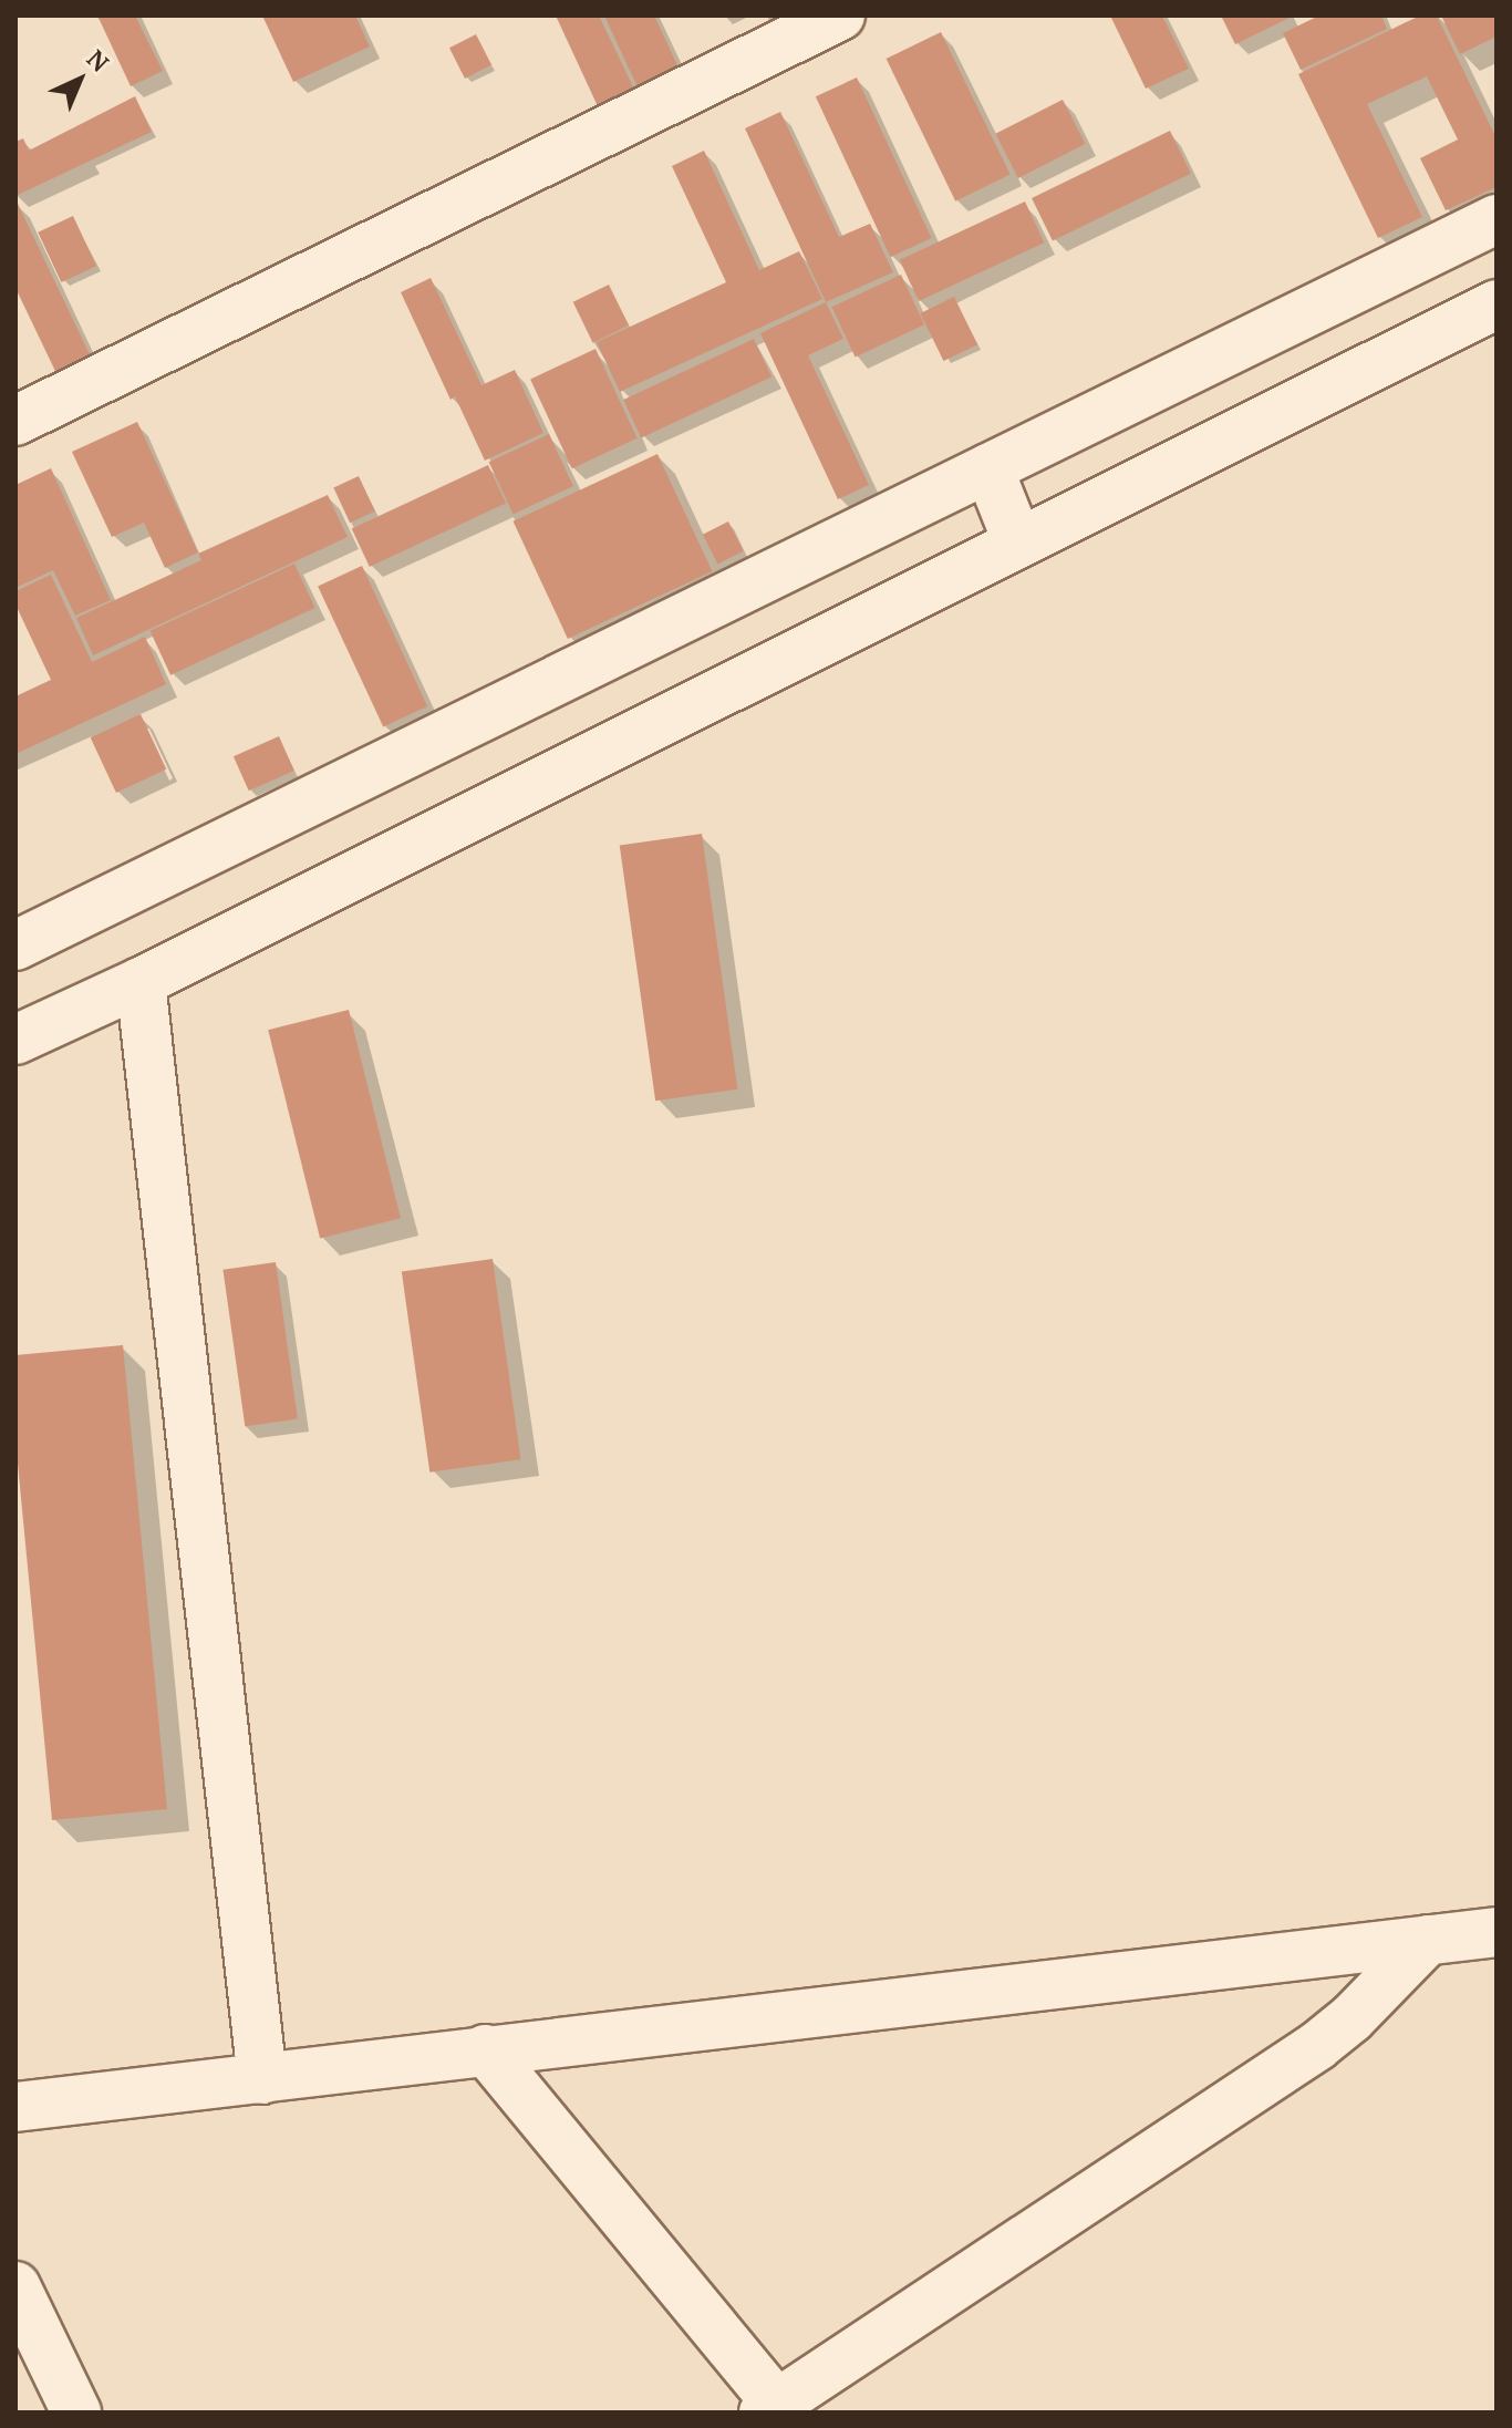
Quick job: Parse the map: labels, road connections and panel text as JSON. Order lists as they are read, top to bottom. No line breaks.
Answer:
{"north":"top right"}
